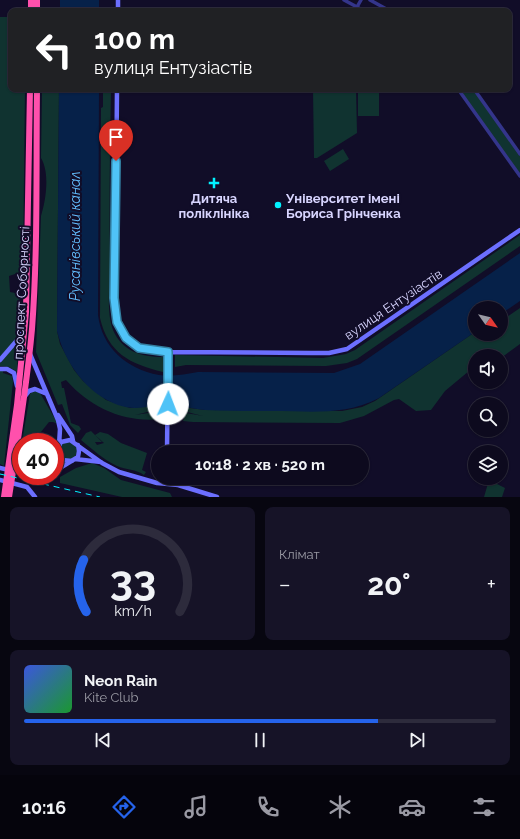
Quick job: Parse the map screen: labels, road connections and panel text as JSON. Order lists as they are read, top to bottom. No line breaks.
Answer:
{"streets":{"highway":["проспект Соборності"],"street":["вулиця Ентузіастів"]},"water":["Русанівський канал"],"places":{"health":["Дитяча поліклініка"],"other":["Університет імені Бориса Грінченка"]},"north":"bottom right","page":{"turn":["100 m","вулиця Ентузіастів"],"limit":"40","trip":"10:18 · 2 хв · 520 m","tile":"Клімат","heat":["−","20°","+"],"song":["Neon Rain","Kite Club"],"tabs":"10:16","gauge":["33","km/h"]}}
